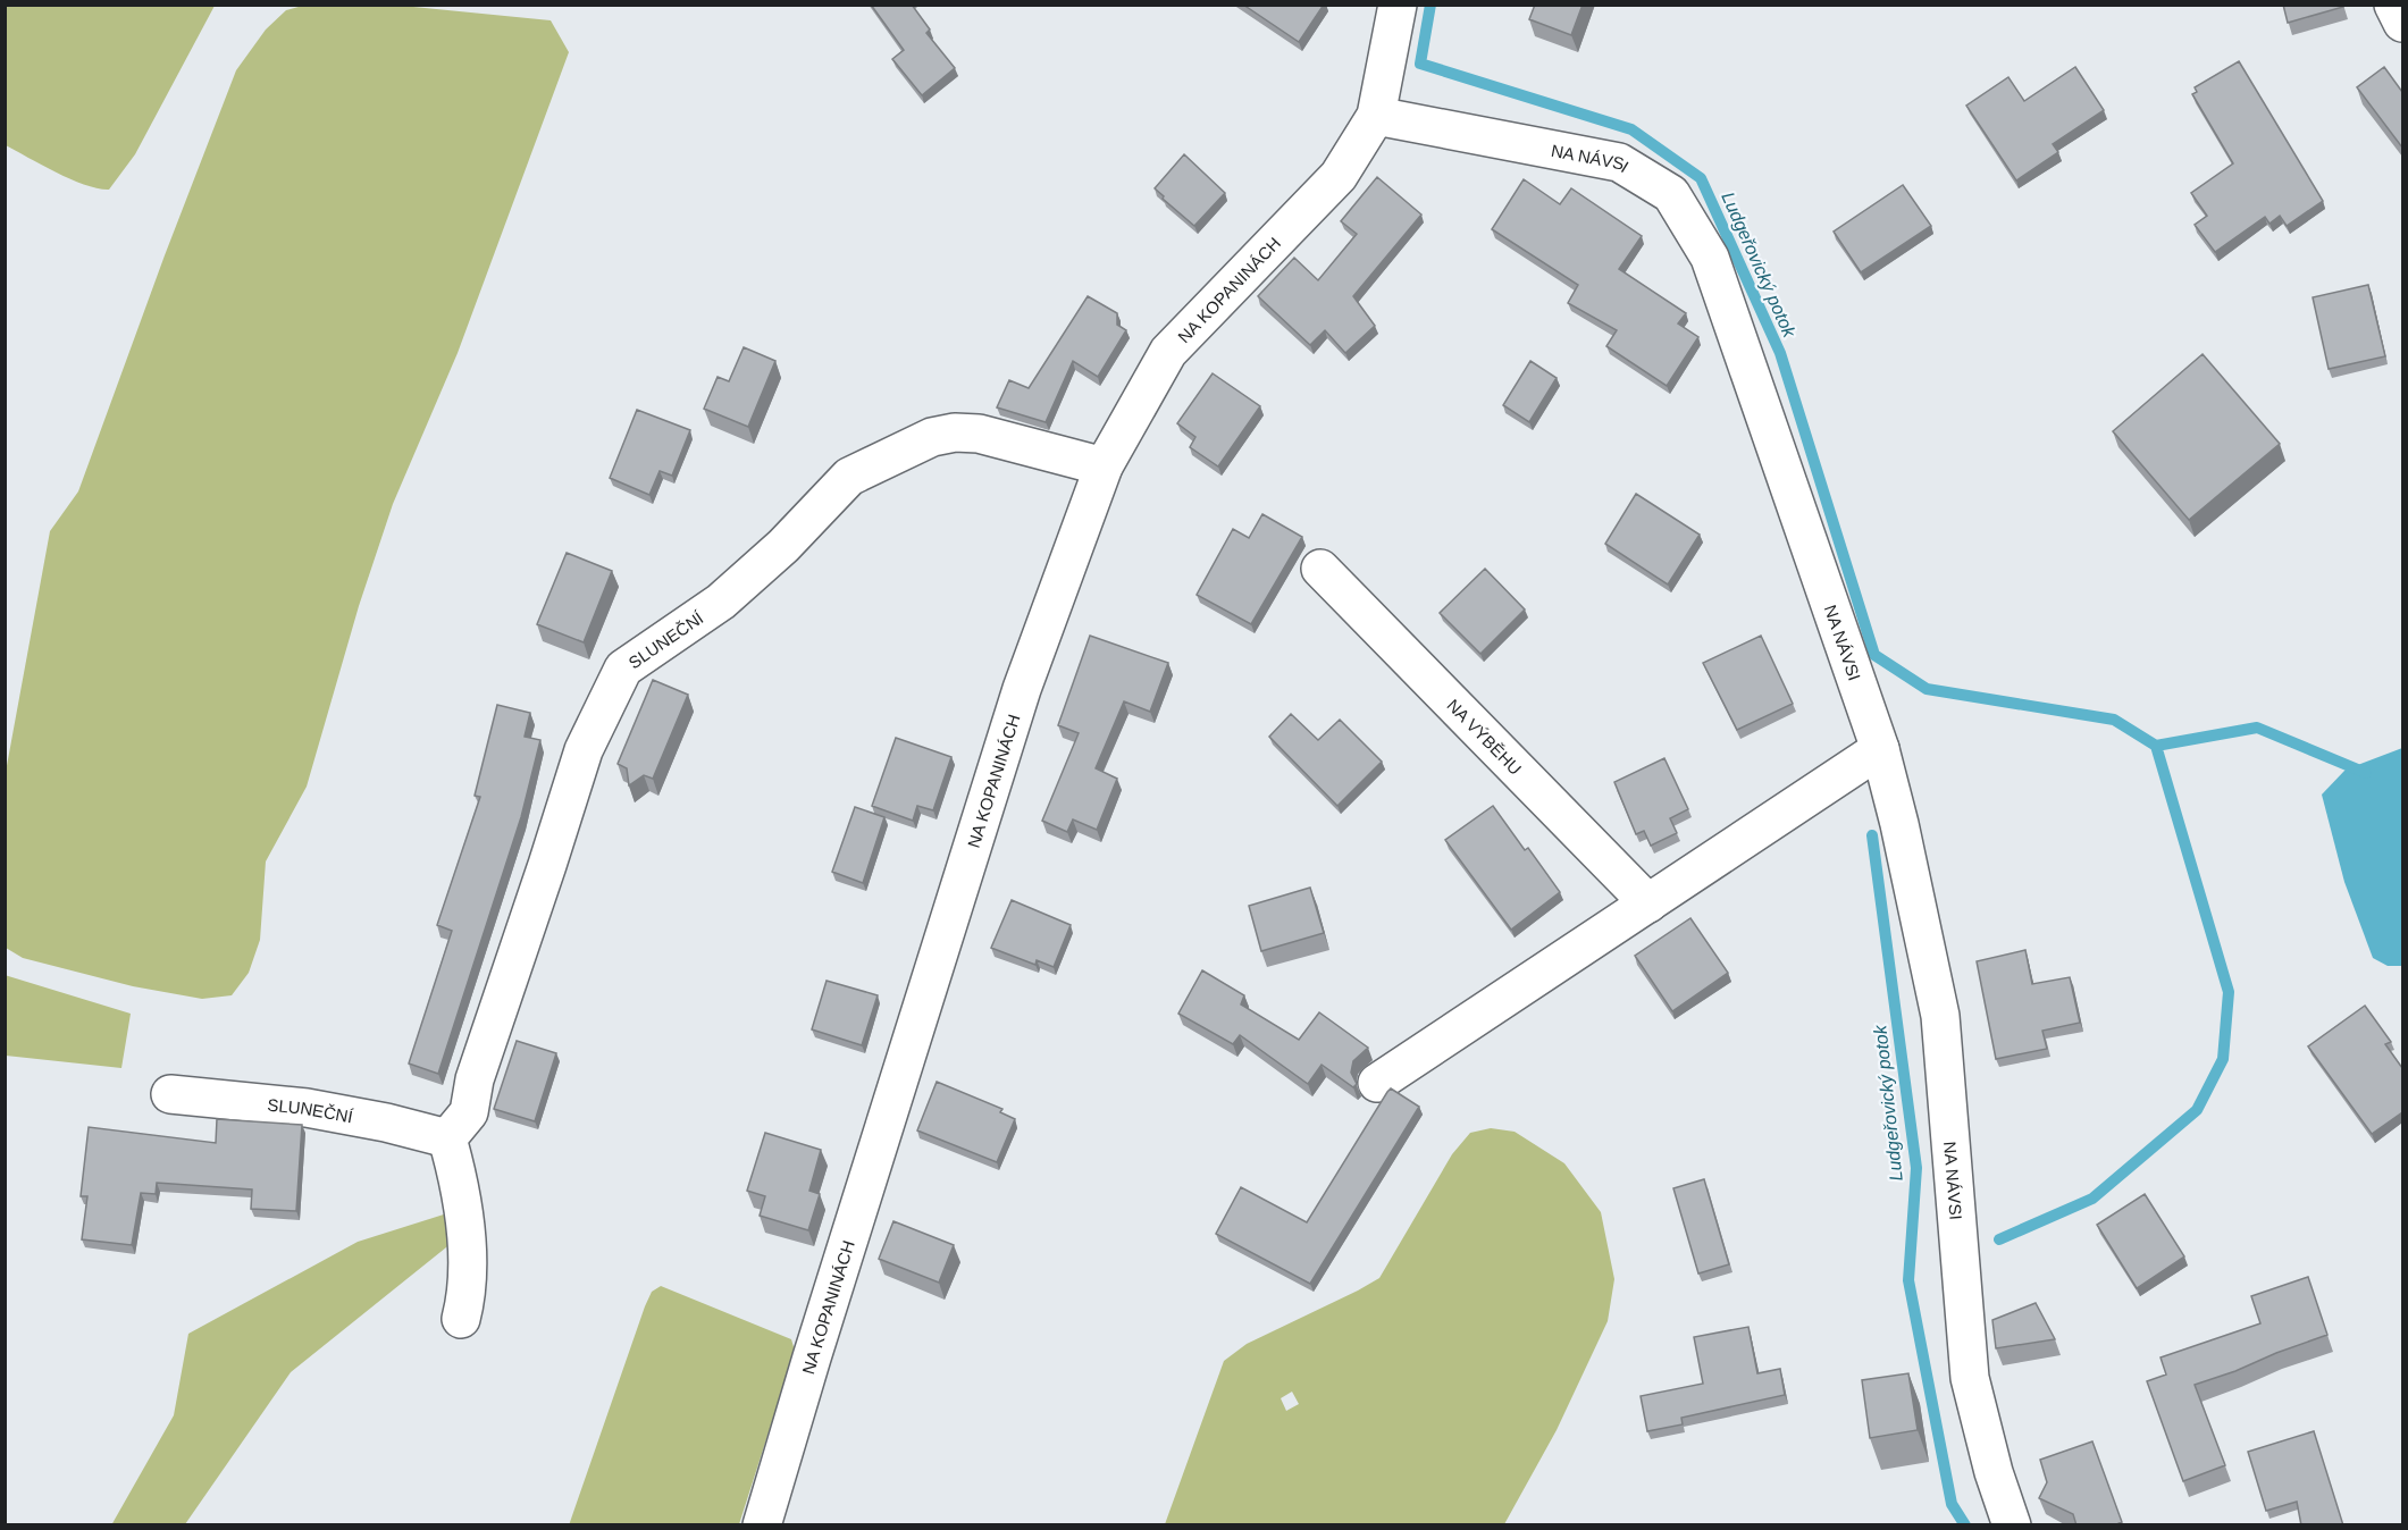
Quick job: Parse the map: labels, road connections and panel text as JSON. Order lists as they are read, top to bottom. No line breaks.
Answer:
{"streets":{"street":["NA NÁVSI","NA KOPANINÁCH","SLUNEČNÍ","NA VÝBĚHU"]},"crossings":[["NA NÁVSI","NA KOPANINÁCH"],["NA KOPANINÁCH","SLUNEČNÍ"]],"water":["Ludgeřovický potok"]}
